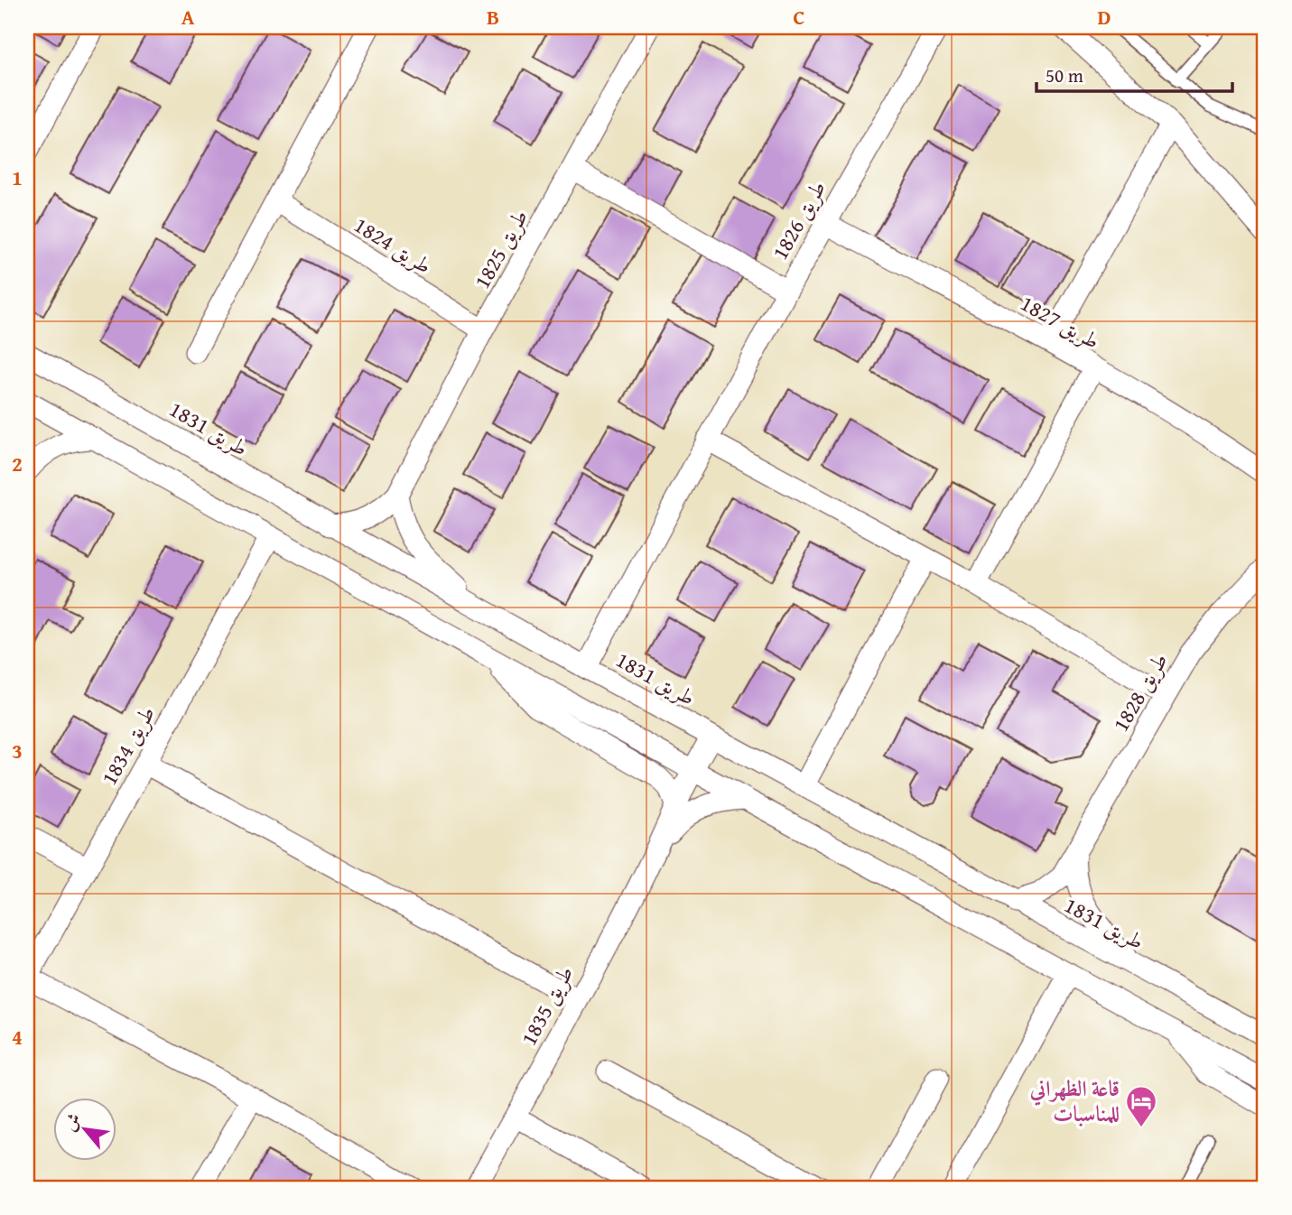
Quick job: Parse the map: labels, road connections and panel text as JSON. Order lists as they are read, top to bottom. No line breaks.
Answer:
{"streets":{"street":["طريق 1826","طريق 1824","طريق 1825","طريق 1827","طريق 1831","طريق 1828","طريق 1834","طريق 1835"]},"crossings":[["طريق 1826","طريق 1827"],["طريق 1826","طريق 1831"],["طريق 1824","طريق 1825"],["طريق 1825","طريق 1831"],["طريق 1831","طريق 1828"],["طريق 1831","طريق 1835"]],"places":{"hotel":["قاعة الظهراني للمناسبات"]},"scale_bar":"50 m","north":"top left","grid":{"columns":["A","B","C","D"],"rows":["1","2","3","4"]}}
